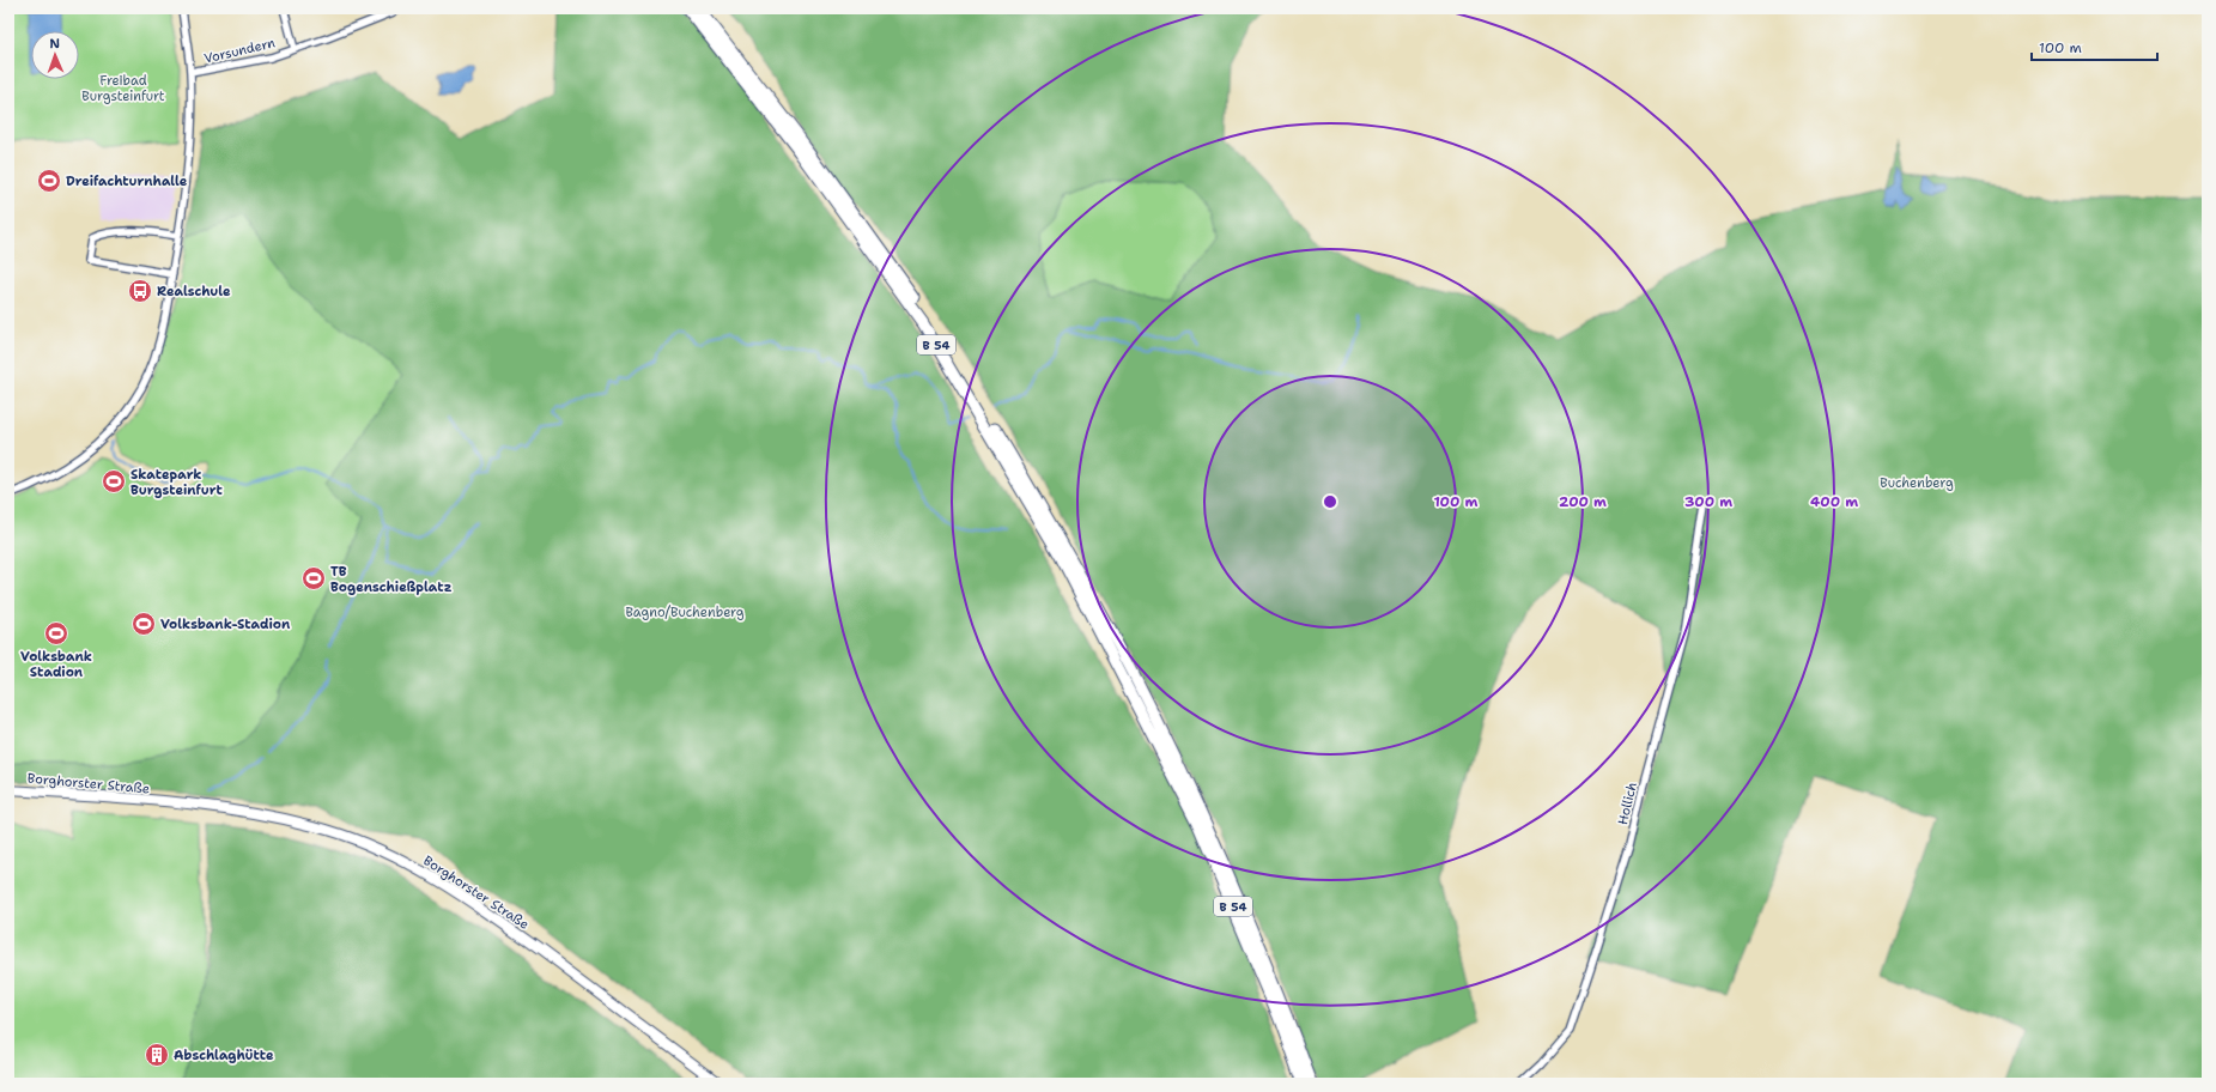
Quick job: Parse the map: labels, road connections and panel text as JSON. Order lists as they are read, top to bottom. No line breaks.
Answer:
{"streets":{"highway":["B 54"],"main road":["Borghorster Straße"],"street":["Vorsundern","Hollich"]},"parks":["Freibad Burgsteinfurt","Buchenberg","Bagno/Buchenberg"],"places":{"sports":["Dreifachturnhalle","Skatepark Burgsteinfurt","TB Bogenschießplatz","Volksbank-Stadion","Volksbank Stadion"],"bus stop":["Realschule"],"building":["Abschlaghütte"]},"scale_bar":"100 m","north":"top","rings":["100 m","200 m","300 m","400 m"]}
